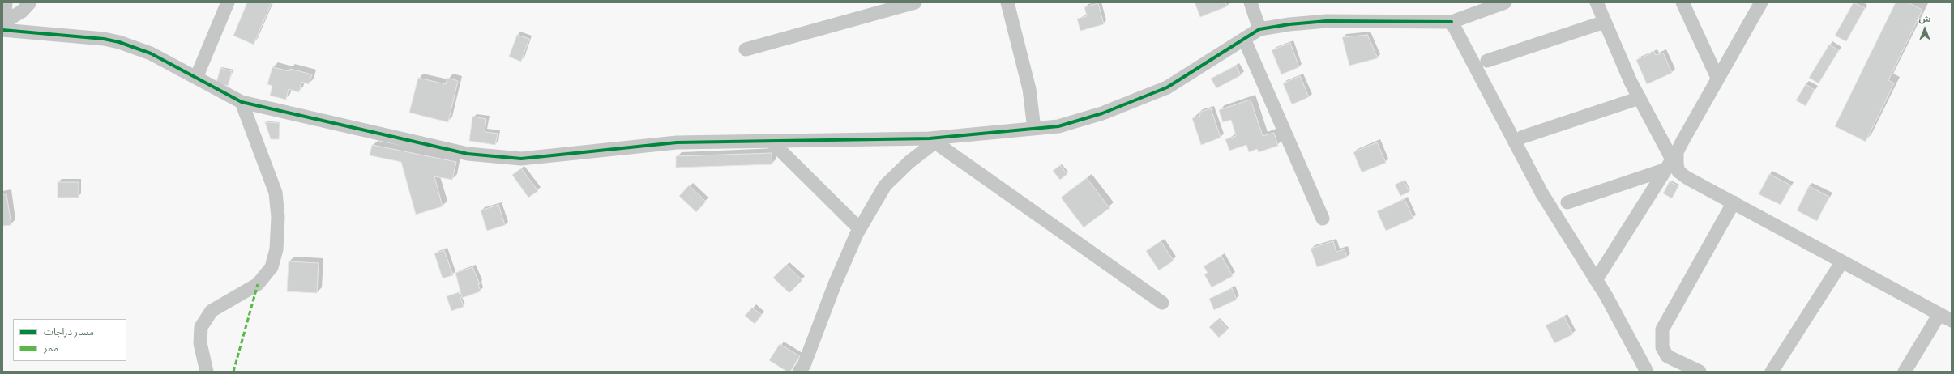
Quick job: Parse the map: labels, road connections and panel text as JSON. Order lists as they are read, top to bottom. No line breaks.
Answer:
{"legend":["مسار دراجات","ممر"],"north":"top"}
